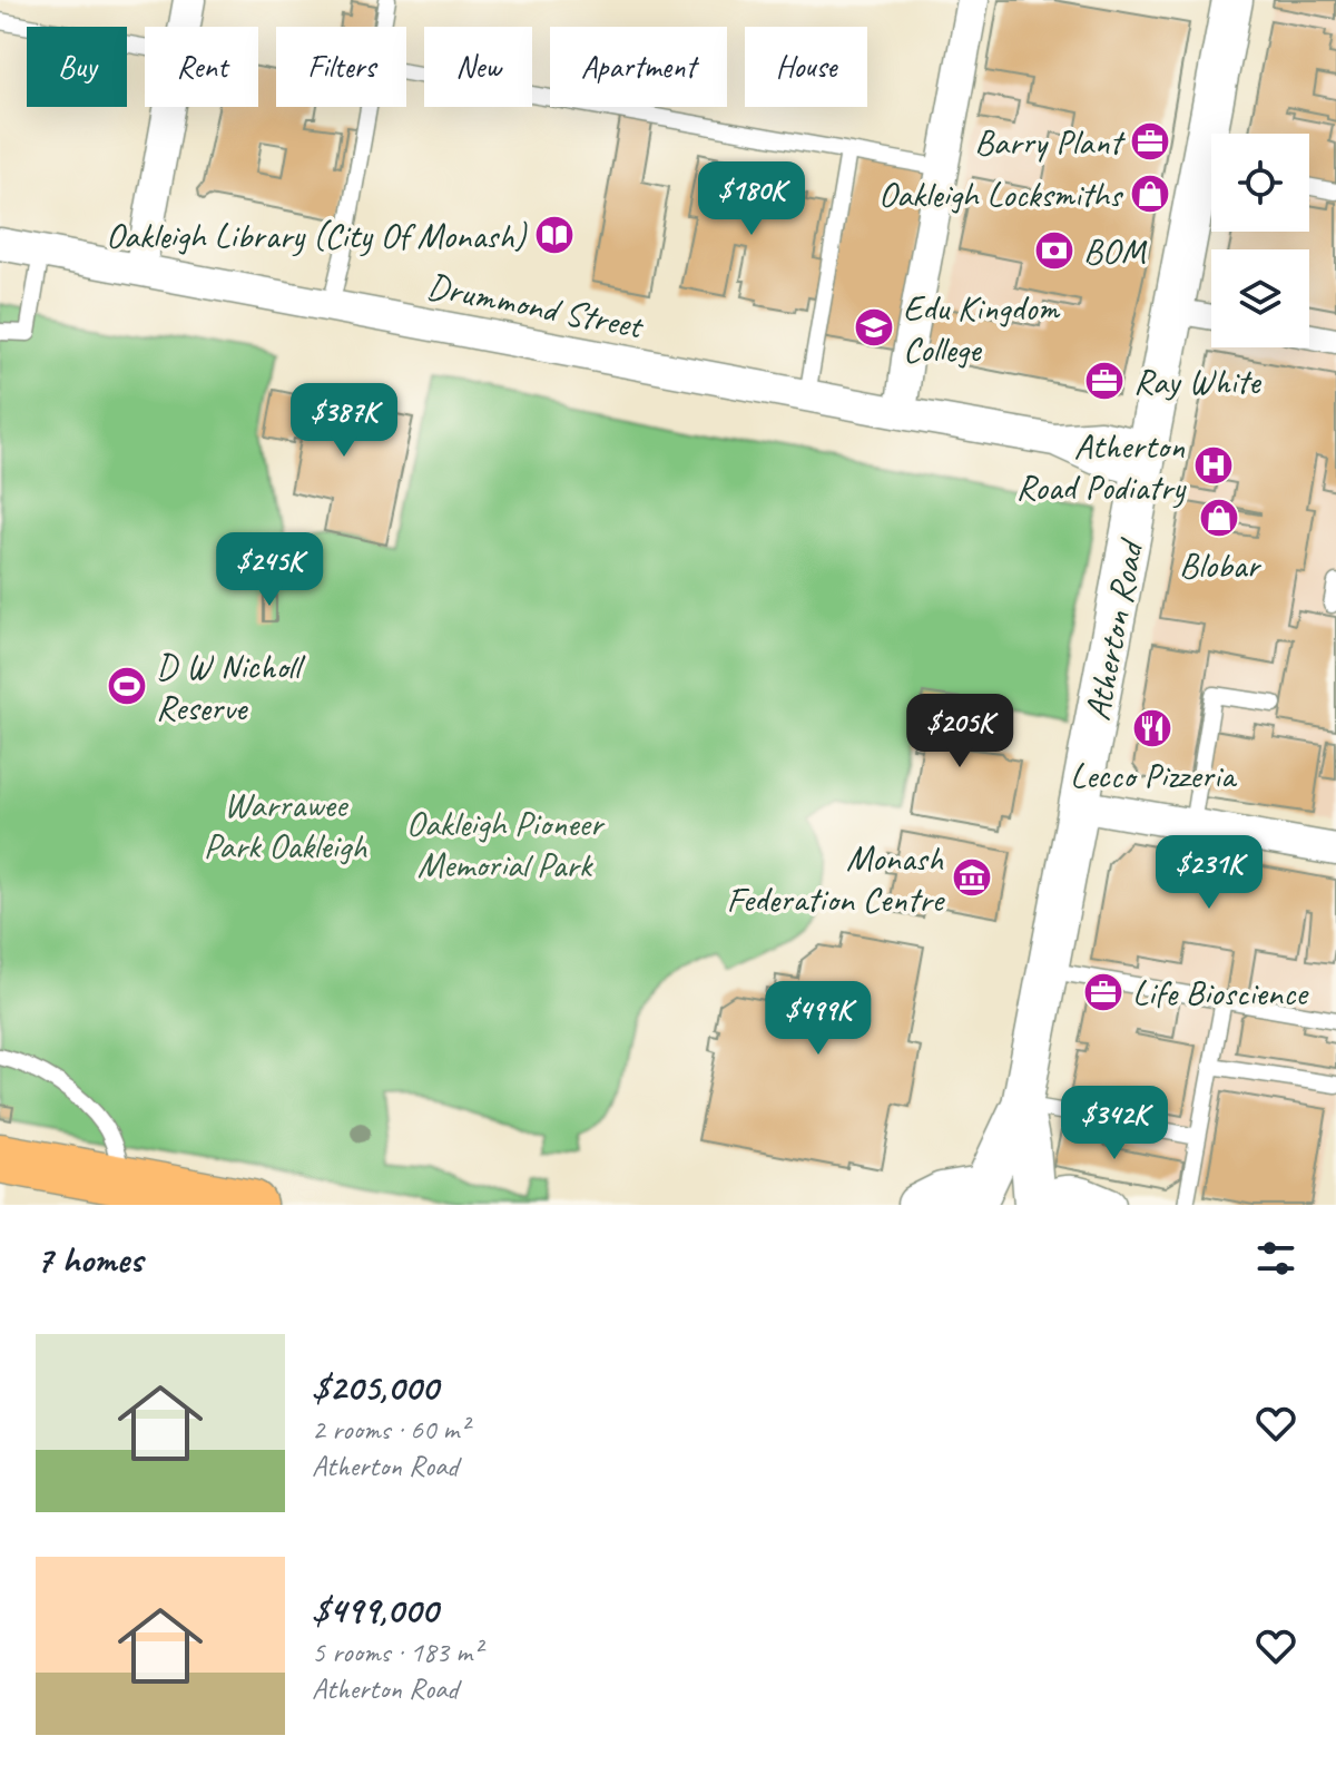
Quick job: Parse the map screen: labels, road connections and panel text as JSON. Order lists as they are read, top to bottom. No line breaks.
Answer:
{"streets":{"street":["Drummond Street","Atherton Road"]},"crossings":[["Drummond Street","Atherton Road"]],"parks":["Warrawee Park Oakleigh","Oakleigh Pioneer Memorial Park"],"places":{"office":["Barry Plant","Ray White","Life Bioscience"],"shop":["Oakleigh Locksmiths","Blobar"],"library":["Oakleigh Library (City Of Monash)"],"bank":["BOM"],"school or university":["Edu Kingdom College"],"hospital":["Atherton Road Podiatry"],"sports":["D W Nicholl Reserve"],"restaurant":["Lecco Pizzeria"],"museum":["Monash Federation Centre"]},"page":{"chip":["Buy","Rent","Filters","New","Apartment","House"],"price":["$180K","$387K","$245K","$205K","$231K","$499K","$342K"],"heading":"7 homes","list":[{"name":"$205,000","note":"2 rooms · 60 m² · Atherton Road"},{"name":"$499,000","note":"5 rooms · 183 m² · Atherton Road"}]}}
